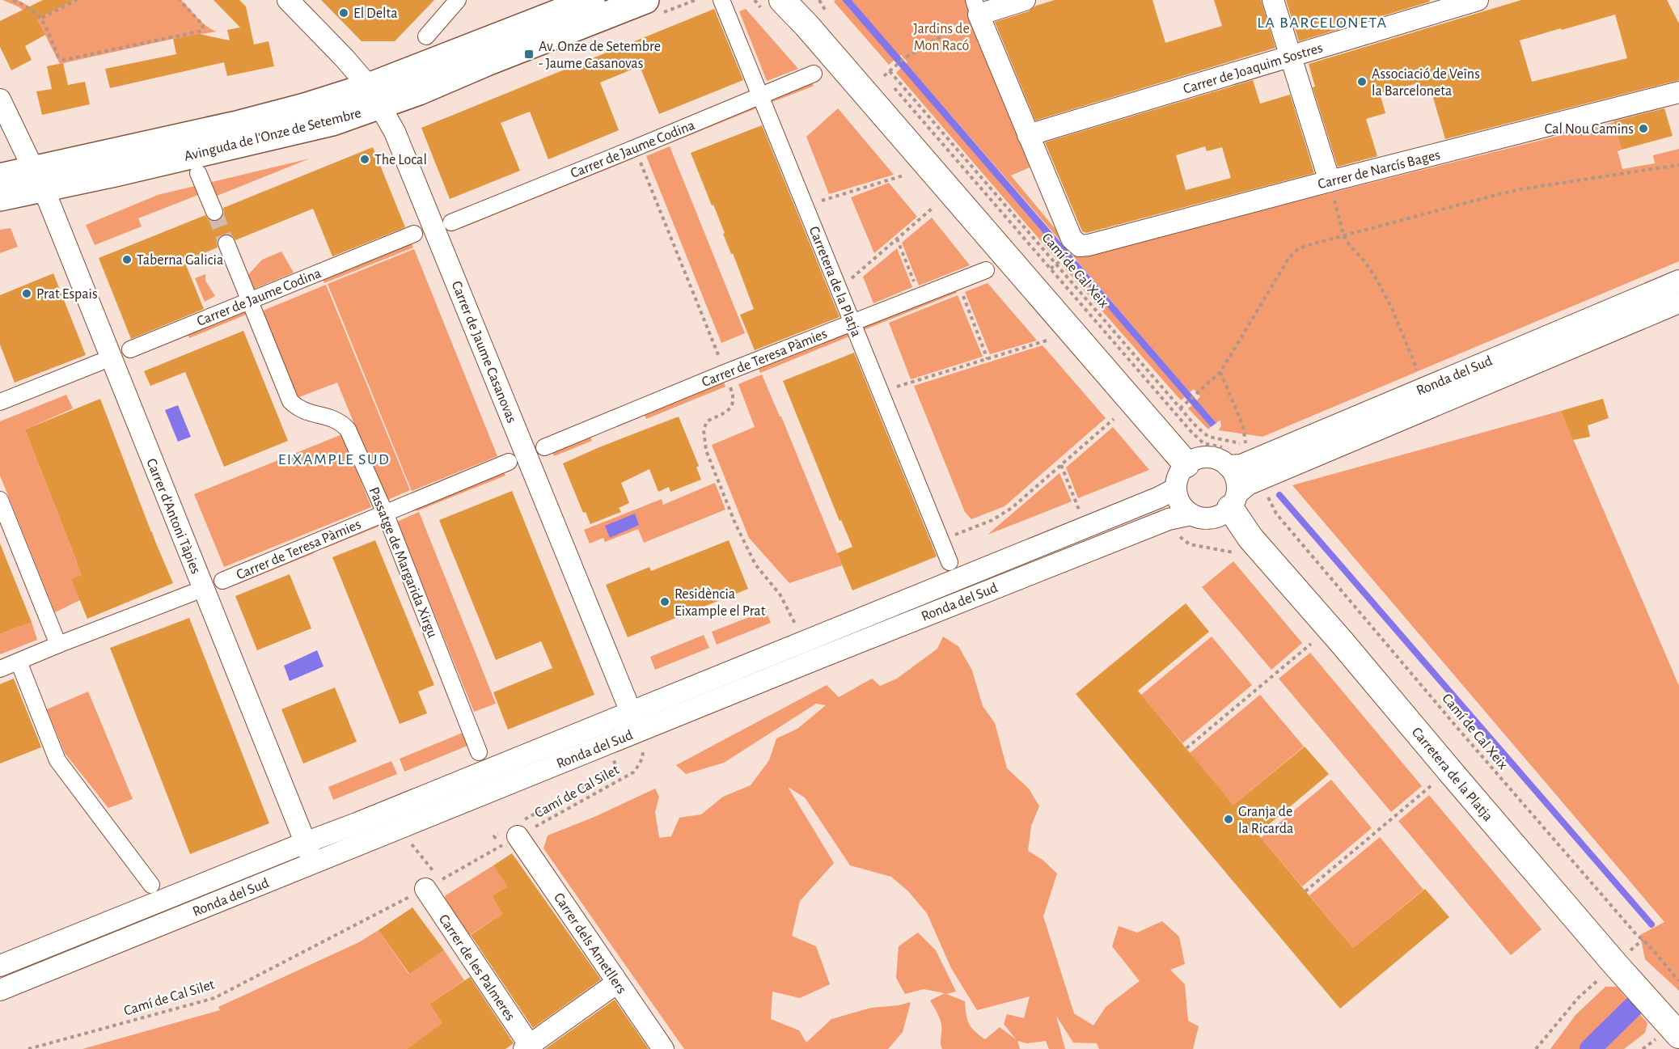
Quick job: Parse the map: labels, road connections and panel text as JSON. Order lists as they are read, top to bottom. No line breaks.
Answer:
{"streets":{"main road":["Avinguda de l'Onze de Setembre"],"street":["Carrer de Joaquim Sostres","Carrer de Jaume Codina","Carrer de Narcís Bages","Carretera de la Platja","Carrer de Jaume Casanovas","Carrer de Teresa Pàmies","Ronda del Sud","Carrer d'Antoni Tàpies","Passatge de Margarida Xirgu","Carrer dels Ametllers","Carrer de les Palmeres"],"path":["Camí de Cal Xeix","Camí de Cal Silet"]},"crossings":[["Carrer de Joaquim Sostres","Carrer de Narcís Bages"],["Avinguda de l'Onze de Setembre","Carrer de Jaume Casanovas"],["Avinguda de l'Onze de Setembre","Carrer d'Antoni Tàpies"],["Carrer de Jaume Codina","Carretera de la Platja"],["Carrer de Jaume Codina","Passatge de Margarida Xirgu"],["Carretera de la Platja","Carrer de Teresa Pàmies"],["Carretera de la Platja","Ronda del Sud"],["Carrer de Jaume Casanovas","Ronda del Sud"],["Carrer de Jaume Casanovas","Camí de Cal Silet"],["Carrer de Teresa Pàmies","Passatge de Margarida Xirgu"],["Ronda del Sud","Carrer d'Antoni Tàpies"],["Ronda del Sud","Camí de Cal Silet"],["Camí de Cal Silet","Carrer dels Ametllers"],["Carrer dels Ametllers","Carrer de les Palmeres"]],"districts":["LA BARCELONETA","EIXAMPLE SUD"],"parks":["Jardins de Mon Racó"],"places":{"other":["El Delta","Associació de Veïns la Barceloneta","Cal Nou Camins","The Local","Taberna Galicia","Prat Espais","Residència Eixample el Prat","Granja de la Ricarda"],"transit":["Av. Onze de Setembre - Jaume Casanovas"]}}
